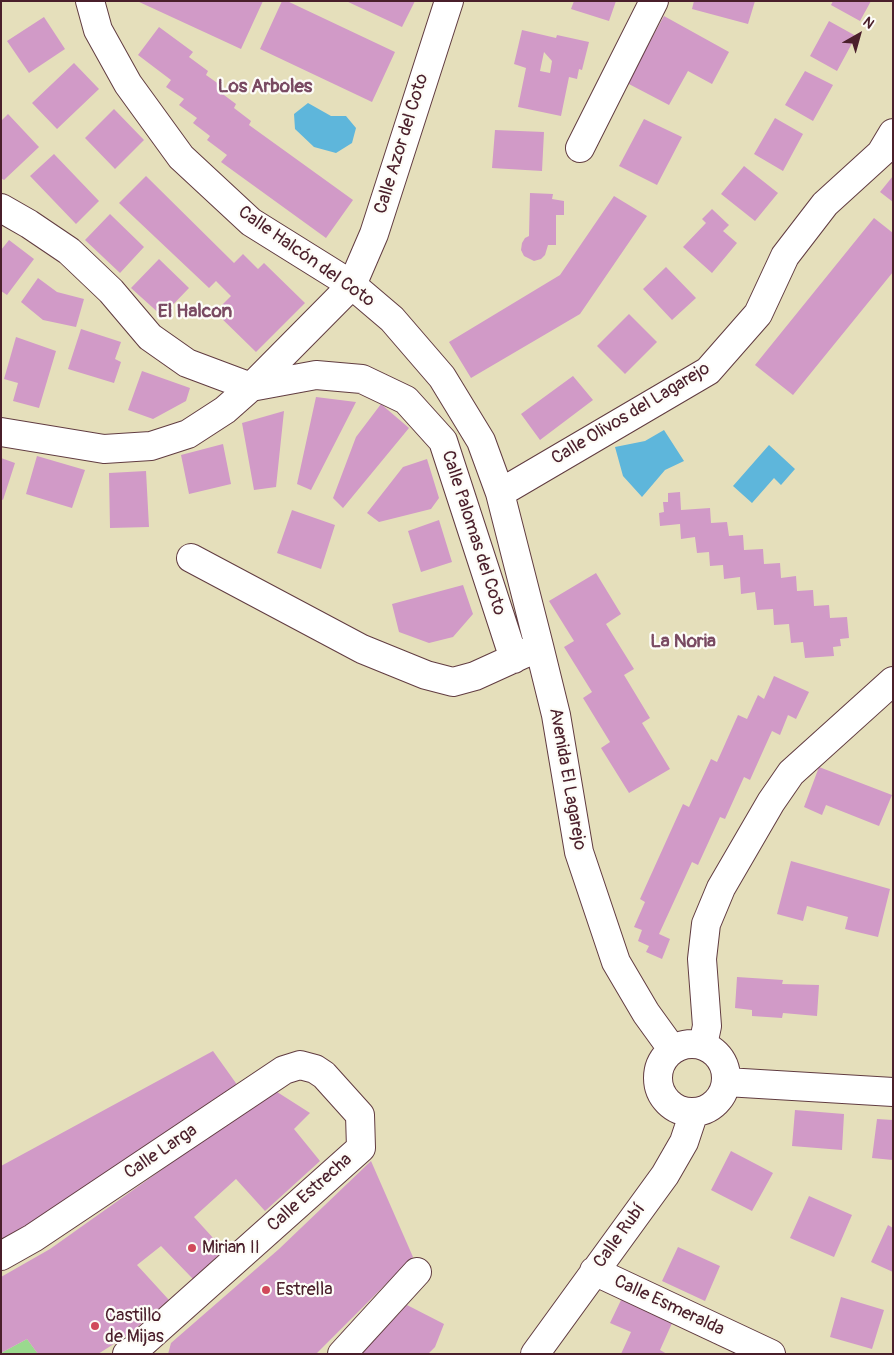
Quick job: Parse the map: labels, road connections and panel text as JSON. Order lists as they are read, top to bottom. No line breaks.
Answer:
{"streets":{"street":["Calle Azor del Coto","Calle Halcón del Coto","Calle Olivos del Lagarejo","Calle Palomas del Coto","Avenida El Lagarejo","Calle Larga","Calle Estrecha","Calle Rubí","Calle Esmeralda"]},"crossings":[["Calle Azor del Coto","Calle Halcón del Coto"],["Calle Azor del Coto","Calle Palomas del Coto"],["Calle Halcón del Coto","Calle Olivos del Lagarejo"],["Calle Halcón del Coto","Calle Palomas del Coto"],["Calle Halcón del Coto","Avenida El Lagarejo"],["Calle Olivos del Lagarejo","Avenida El Lagarejo"],["Avenida El Lagarejo","Calle Rubí"],["Calle Larga","Calle Estrecha"],["Calle Rubí","Calle Esmeralda"]],"districts":["Los Arboles","El Halcon","La Noria"],"places":["Mirian II","Estrella","Castillo de Mijas"],"north":"top right"}
